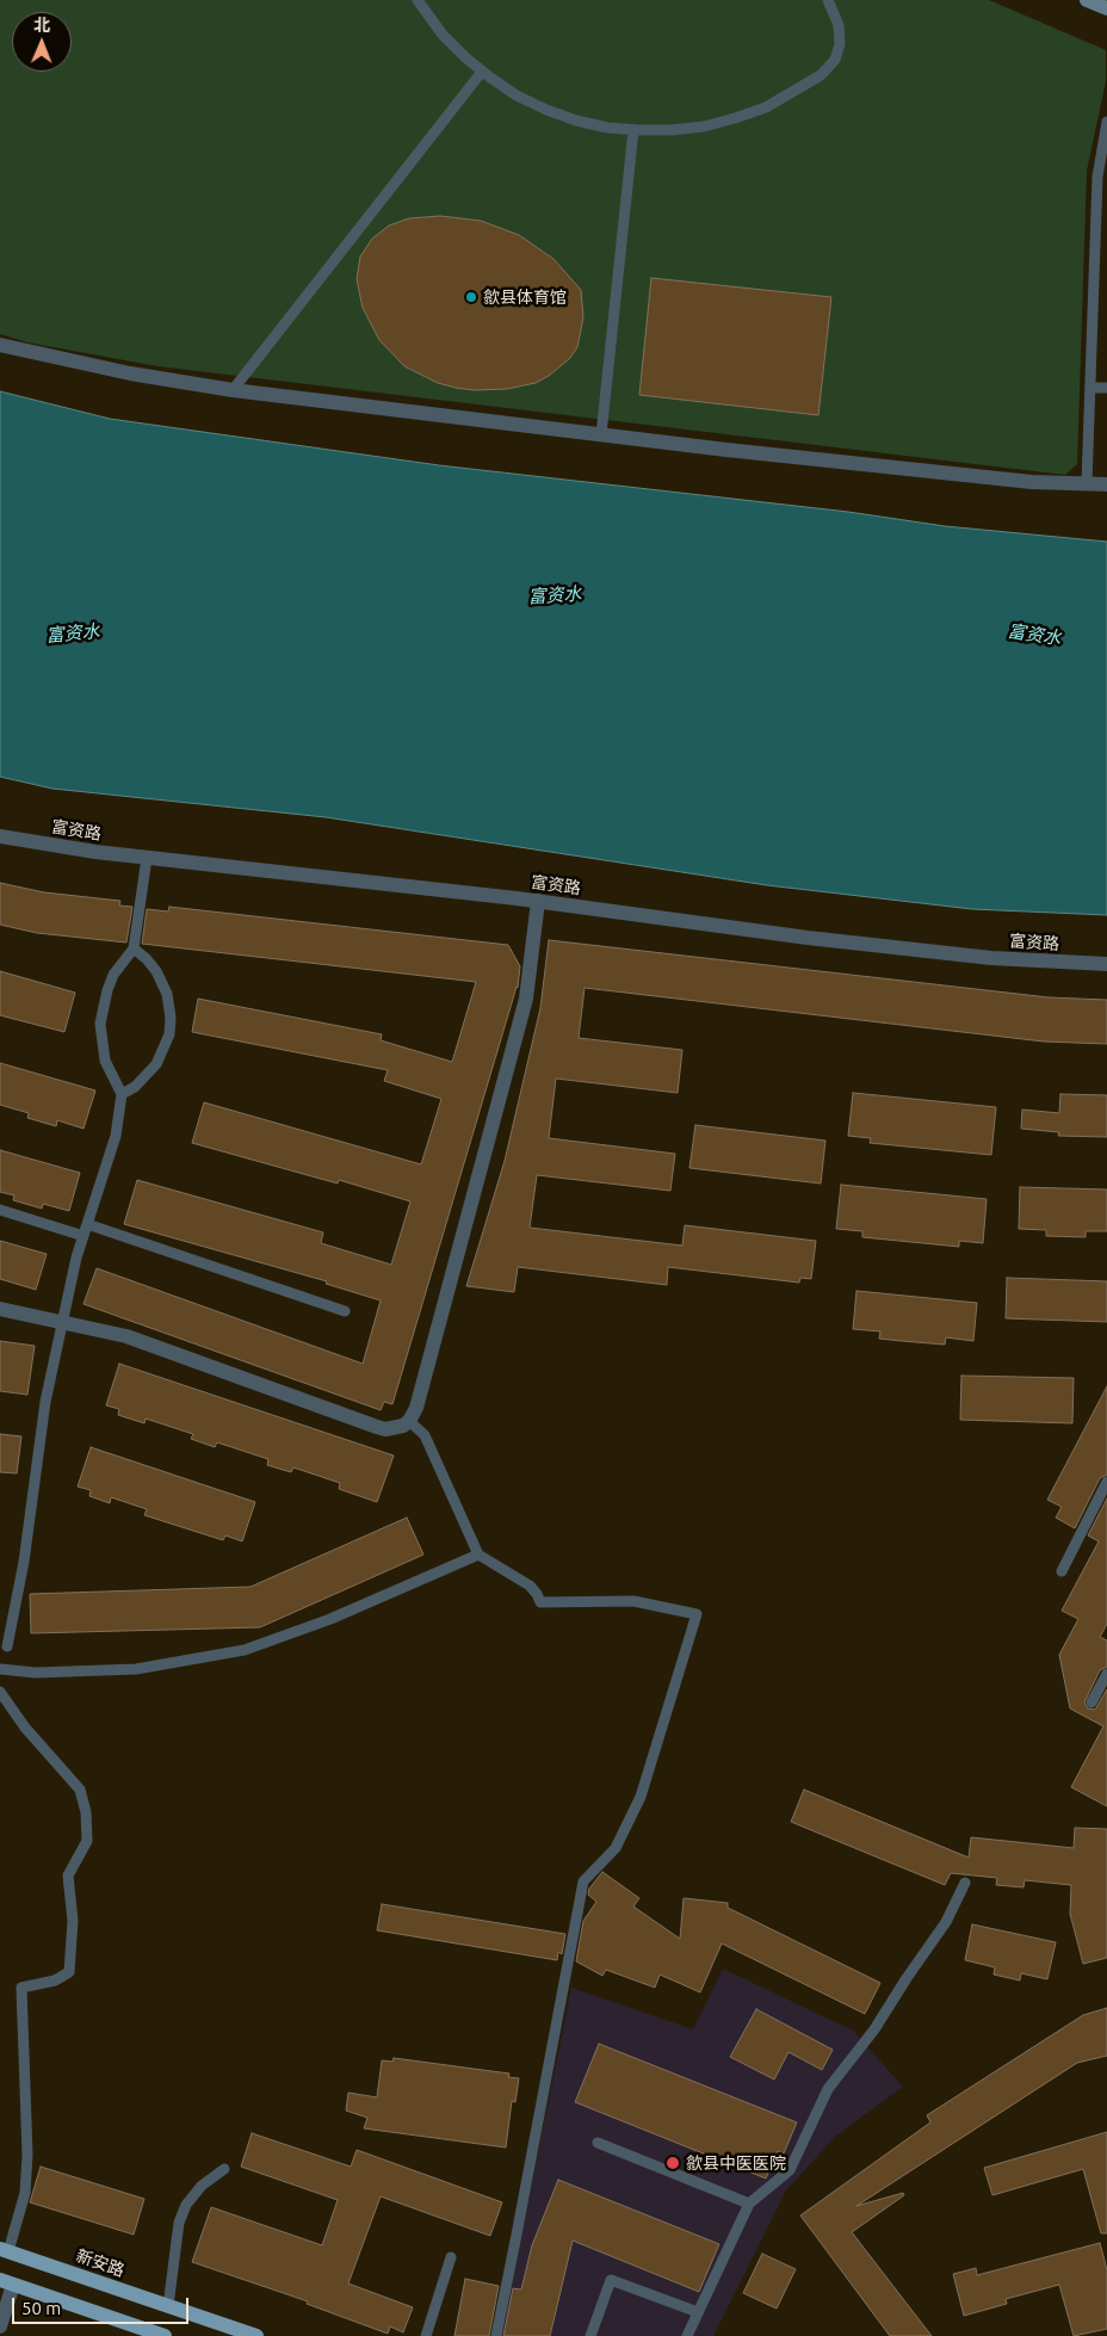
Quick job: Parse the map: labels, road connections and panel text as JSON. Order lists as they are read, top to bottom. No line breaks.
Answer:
{"streets":{"main road":["新安路"],"street":["富资路"]},"water":["富资水"],"places":["歙县体育馆","歙县中医医院"],"scale_bar":"50 m","north":"top"}
